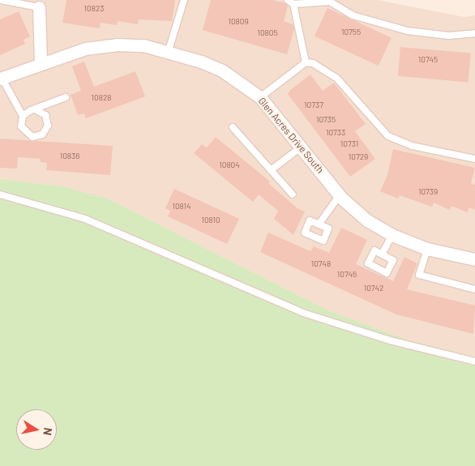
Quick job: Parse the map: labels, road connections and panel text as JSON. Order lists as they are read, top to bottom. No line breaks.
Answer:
{"streets":{"street":["Glen Acres Drive South"]},"house_numbers":["10823","10809","10755","10805","10745","10828","10737","10735","10733","10731","10836","10729","10804","10739","10814","10810","10748","10746","10742"],"north":"right"}
